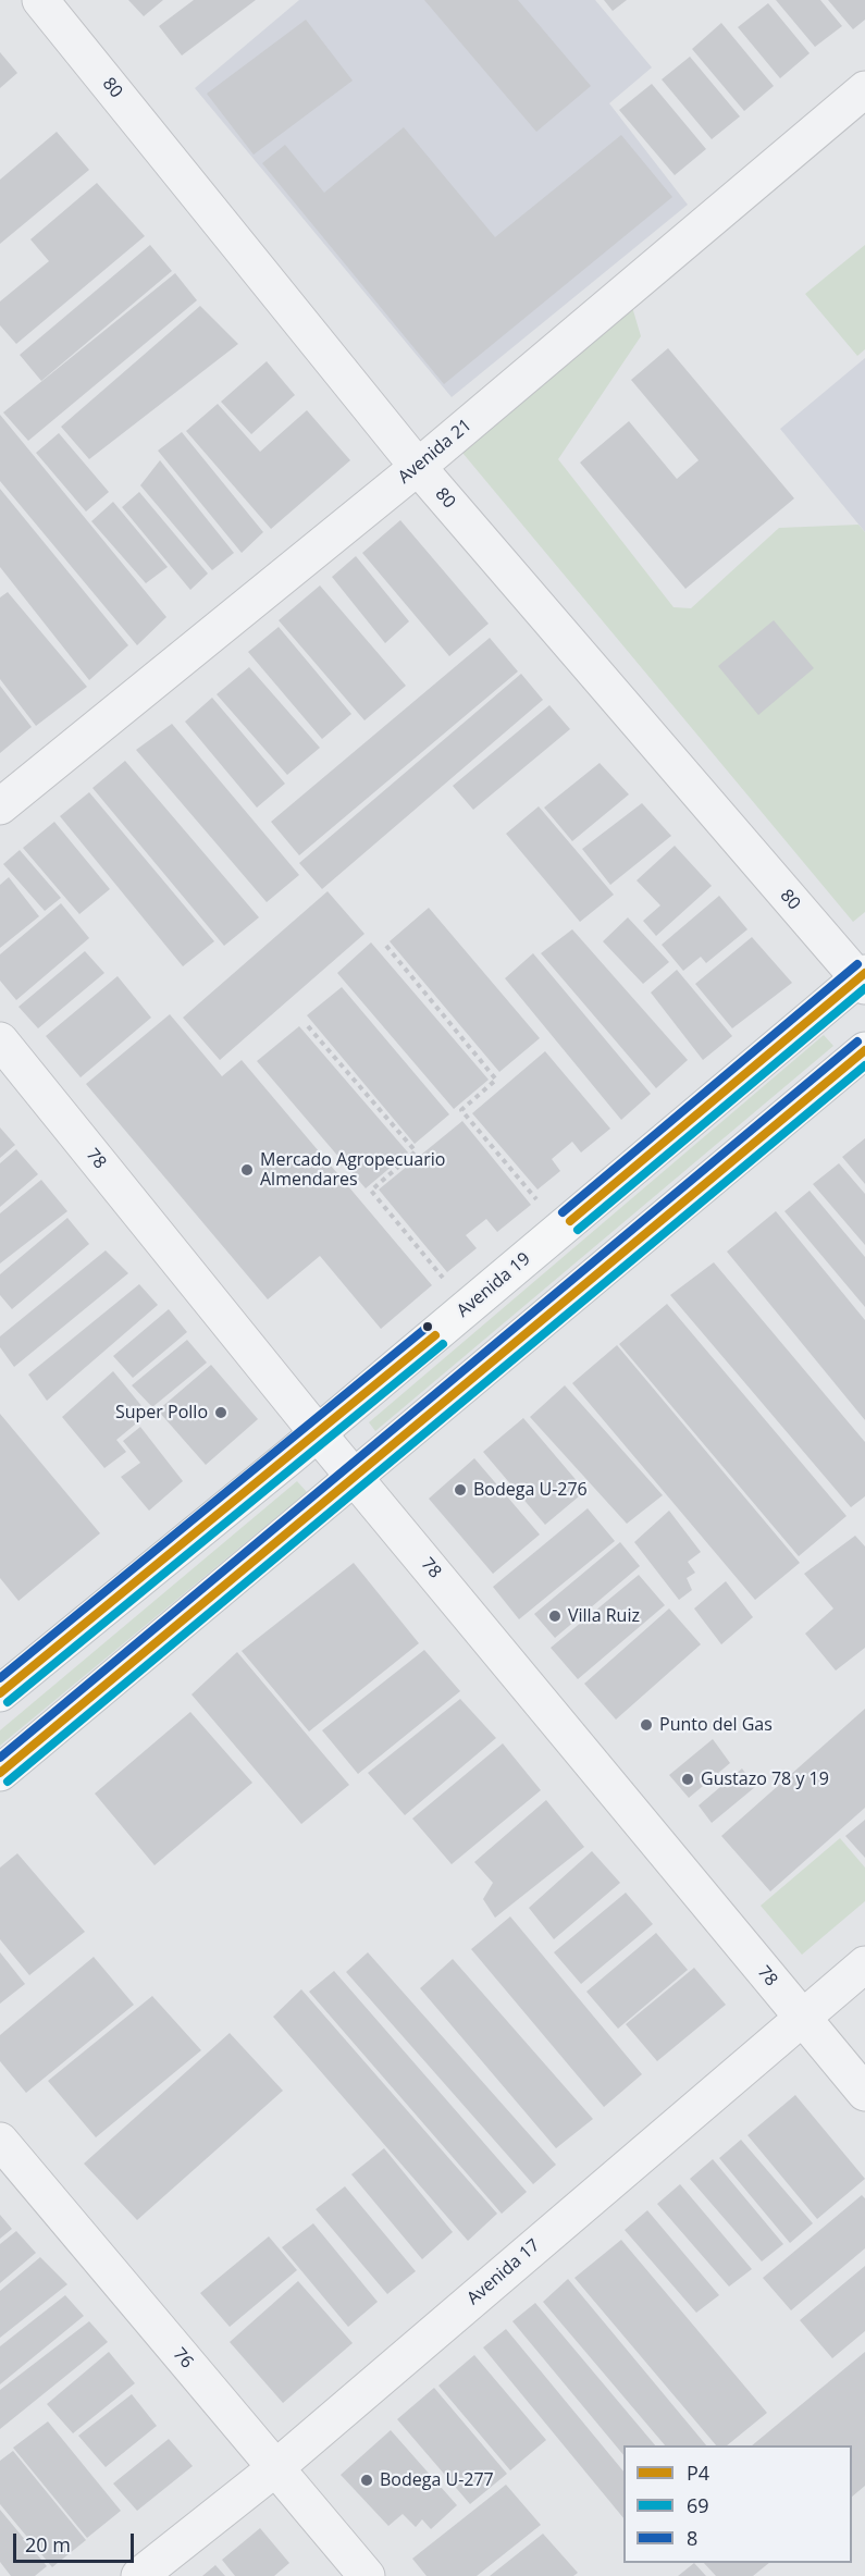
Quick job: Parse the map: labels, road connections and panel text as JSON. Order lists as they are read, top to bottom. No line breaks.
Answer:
{"streets":{"main road":["Avenida 19"],"street":["80","Avenida 21","78","Avenida 17","76"]},"crossings":[["80","Avenida 21"],["80","Avenida 19"],["78","Avenida 19"],["78","Avenida 17"],["Avenida 17","76"]],"places":["Mercado Agropecuario Almendares","Super Pollo","Bodega U-276","Villa Ruiz","Punto del Gas","Gustazo 78 y 19","Bodega U-277"],"lines":["transit line 8","transit line P4","transit line 69"],"legend":["P4","69","8"],"scale_bar":"20 m"}
